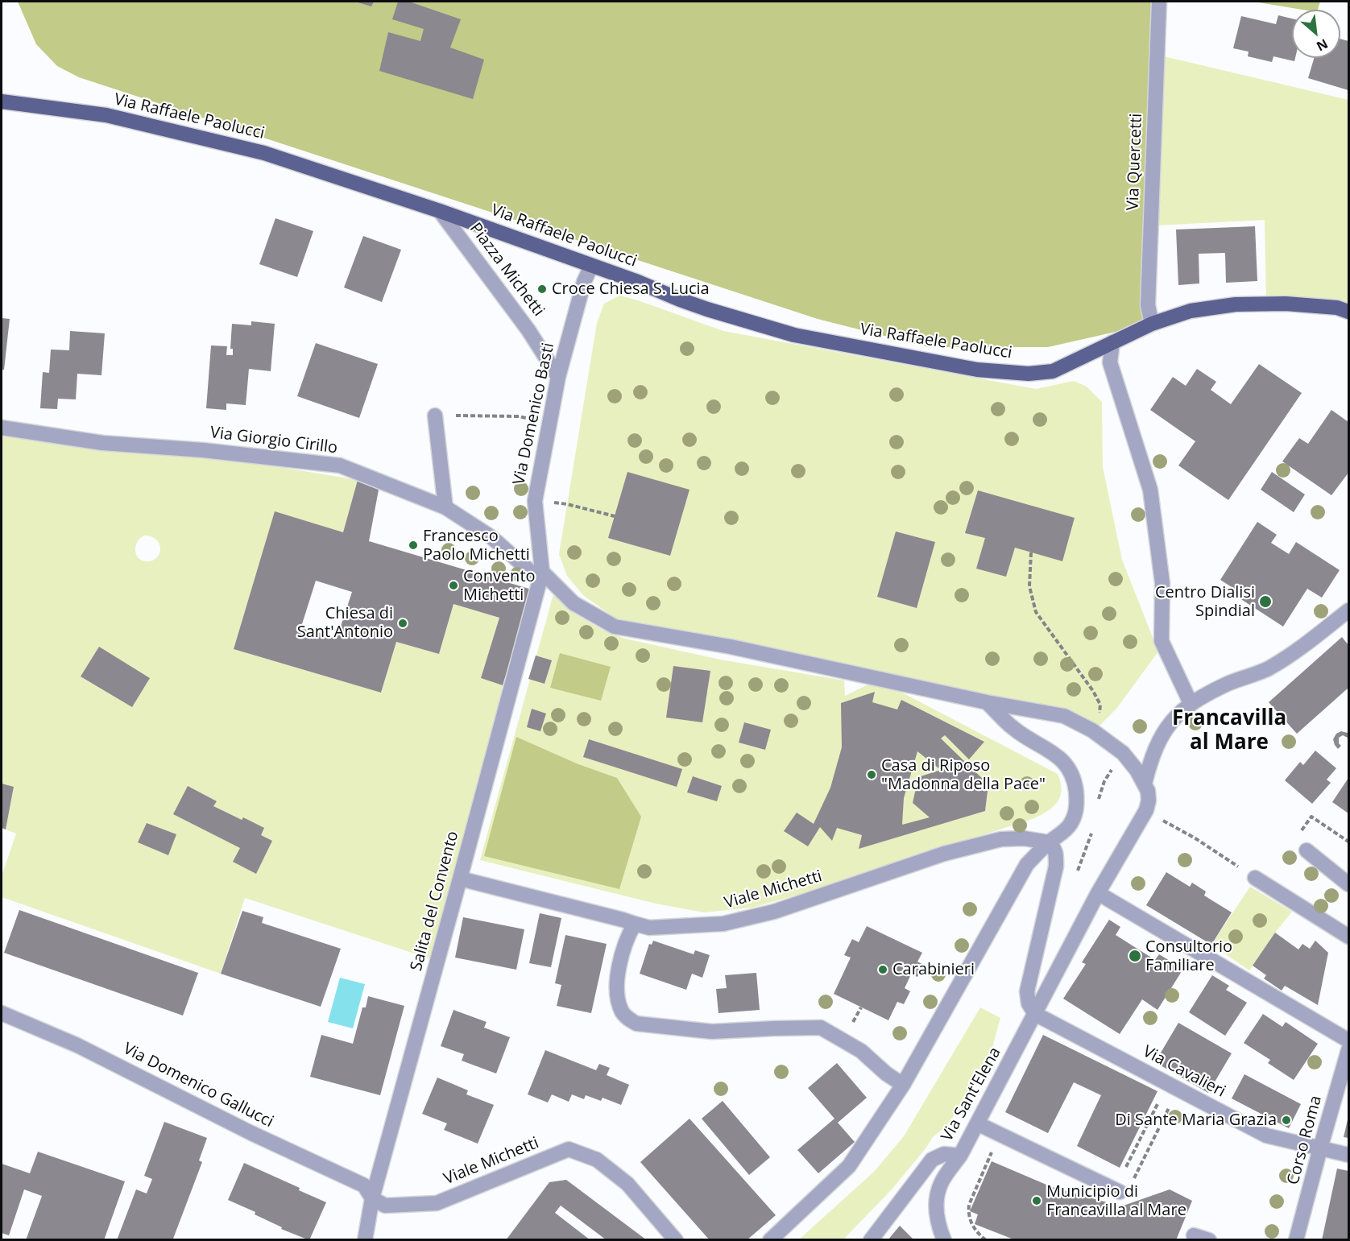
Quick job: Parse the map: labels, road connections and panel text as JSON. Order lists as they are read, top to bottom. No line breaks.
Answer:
{"streets":{"main road":["Via Raffaele Paolucci"],"street":["Via Quercetti","Piazza Michetti","Via Domenico Basti","Via Giorgio Cirillo","Viale Michetti","Salita del Convento","Via Cavalieri","Via Domenico Gallucci","Via Sant'Elena","Corso Roma"]},"crossings":[["Via Raffaele Paolucci","Via Quercetti"],["Via Raffaele Paolucci","Piazza Michetti"],["Via Raffaele Paolucci","Via Domenico Basti"],["Piazza Michetti","Via Domenico Basti"],["Via Domenico Basti","Via Giorgio Cirillo"],["Via Domenico Basti","Salita del Convento"],["Via Giorgio Cirillo","Salita del Convento"],["Viale Michetti","Salita del Convento"],["Viale Michetti","Via Domenico Gallucci"],["Salita del Convento","Via Domenico Gallucci"],["Via Cavalieri","Via Sant'Elena"],["Via Cavalieri","Corso Roma"]],"districts":["Francavilla al Mare"],"places":["Croce Chiesa S. Lucia","Francesco Paolo Michetti","Convento Michetti","Centro Dialisi Spindial","Chiesa di Sant'Antonio","Casa di Riposo \"Madonna della Pace\"","Consultorio Familiare","Carabinieri","Di Sante Maria Grazia","Municipio di Francavilla al Mare"],"north":"bottom right"}
